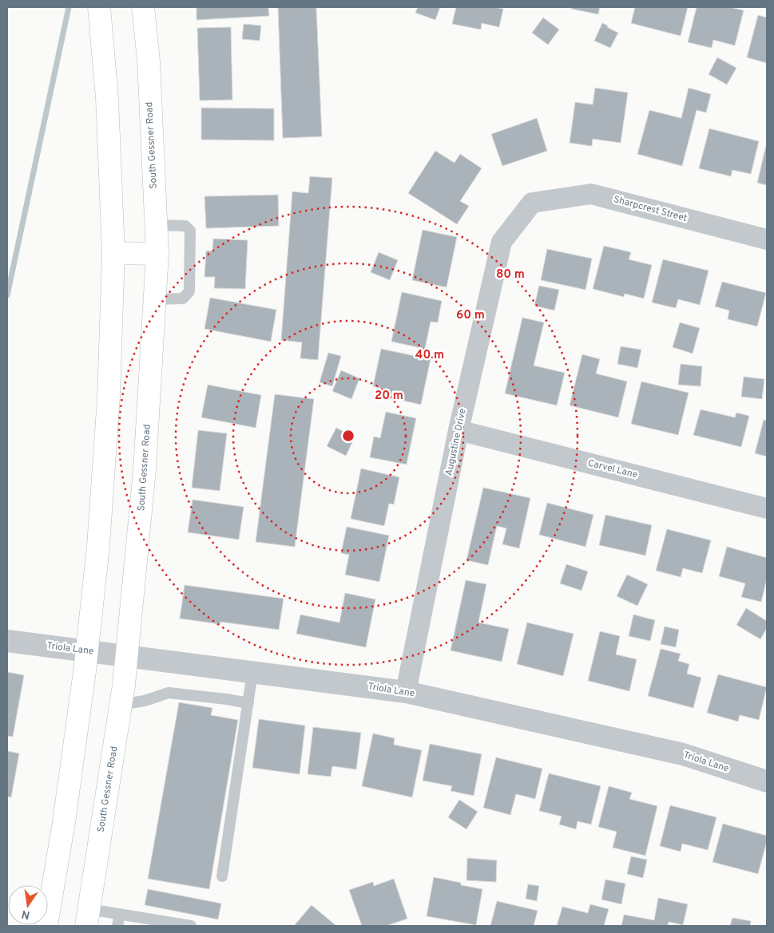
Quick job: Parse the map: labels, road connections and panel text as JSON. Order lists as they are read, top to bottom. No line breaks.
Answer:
{"streets":{"main road":["South Gessner Road"],"street":["Sharpcrest Street","Augustine Drive","Carvel Lane","Triola Lane"]},"crossings":[["South Gessner Road","Triola Lane"],["Sharpcrest Street","Augustine Drive"],["Augustine Drive","Carvel Lane"],["Augustine Drive","Triola Lane"]],"north":"bottom","rings":["80 m","60 m","40 m","20 m"]}
